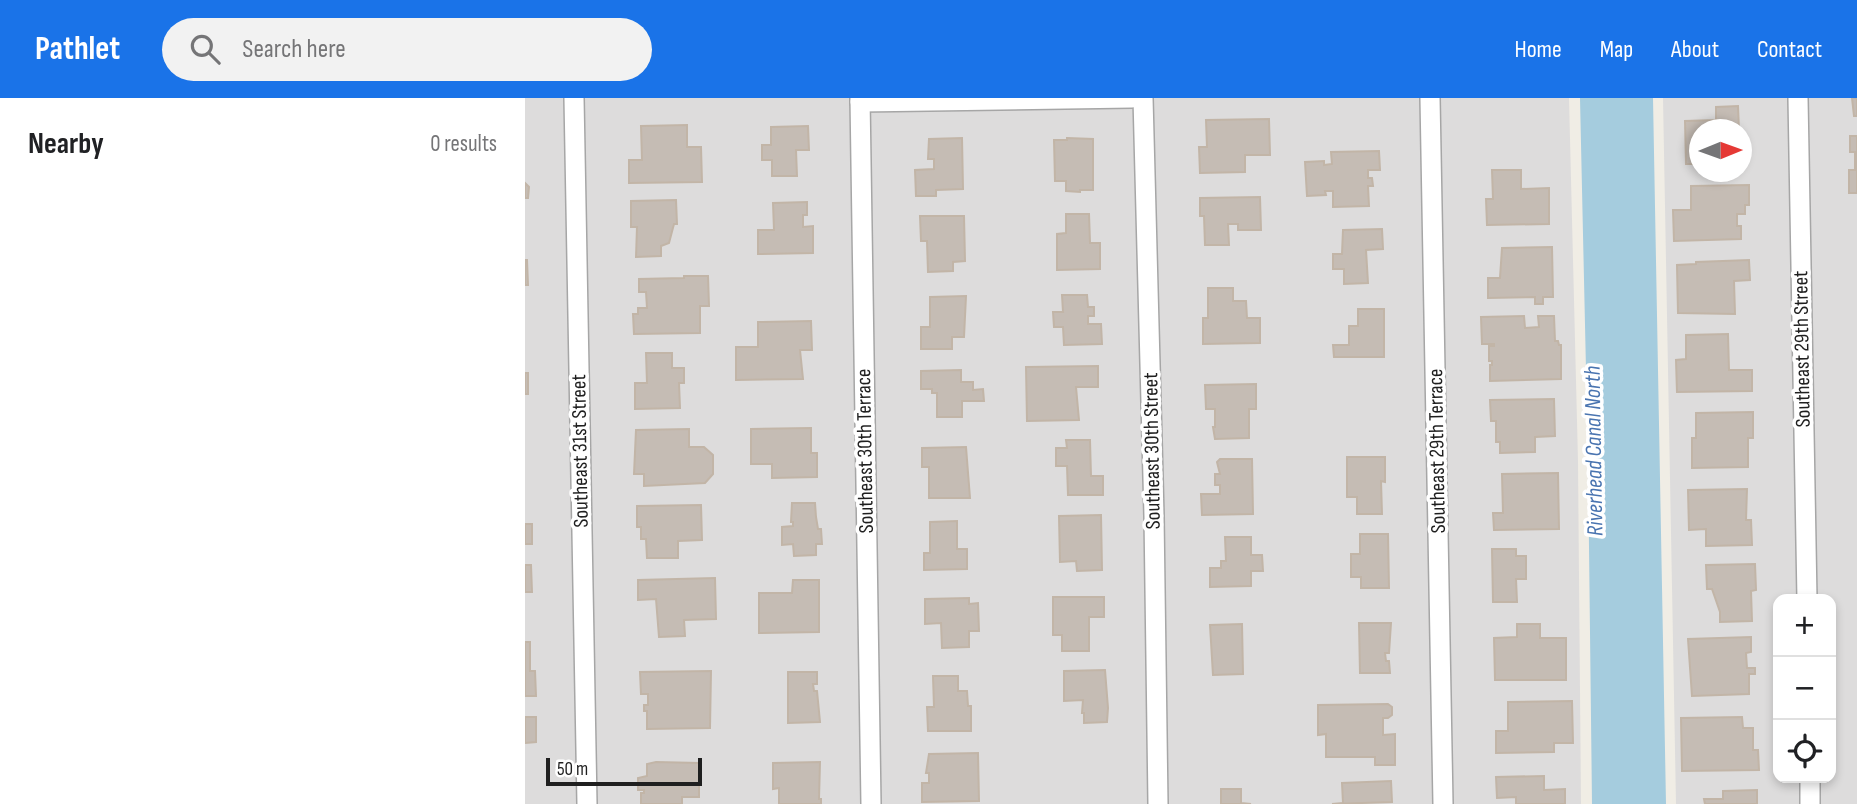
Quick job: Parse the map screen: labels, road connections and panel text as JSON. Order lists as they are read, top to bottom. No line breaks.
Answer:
{"streets":{"street":["Southeast 29th Street","Southeast 31st Street","Southeast 30th Terrace","Southeast 30th Street","Southeast 29th Terrace"]},"water":["Riverhead Canal North"],"scale_bar":"50 m","north":"right","page":{"header":"Pathlet","search":"Search here","nav":["Home","Map","About","Contact"],"heading":["Nearby","0 results"],"map_buttons":["+","−"],"scale":"50 m"}}
